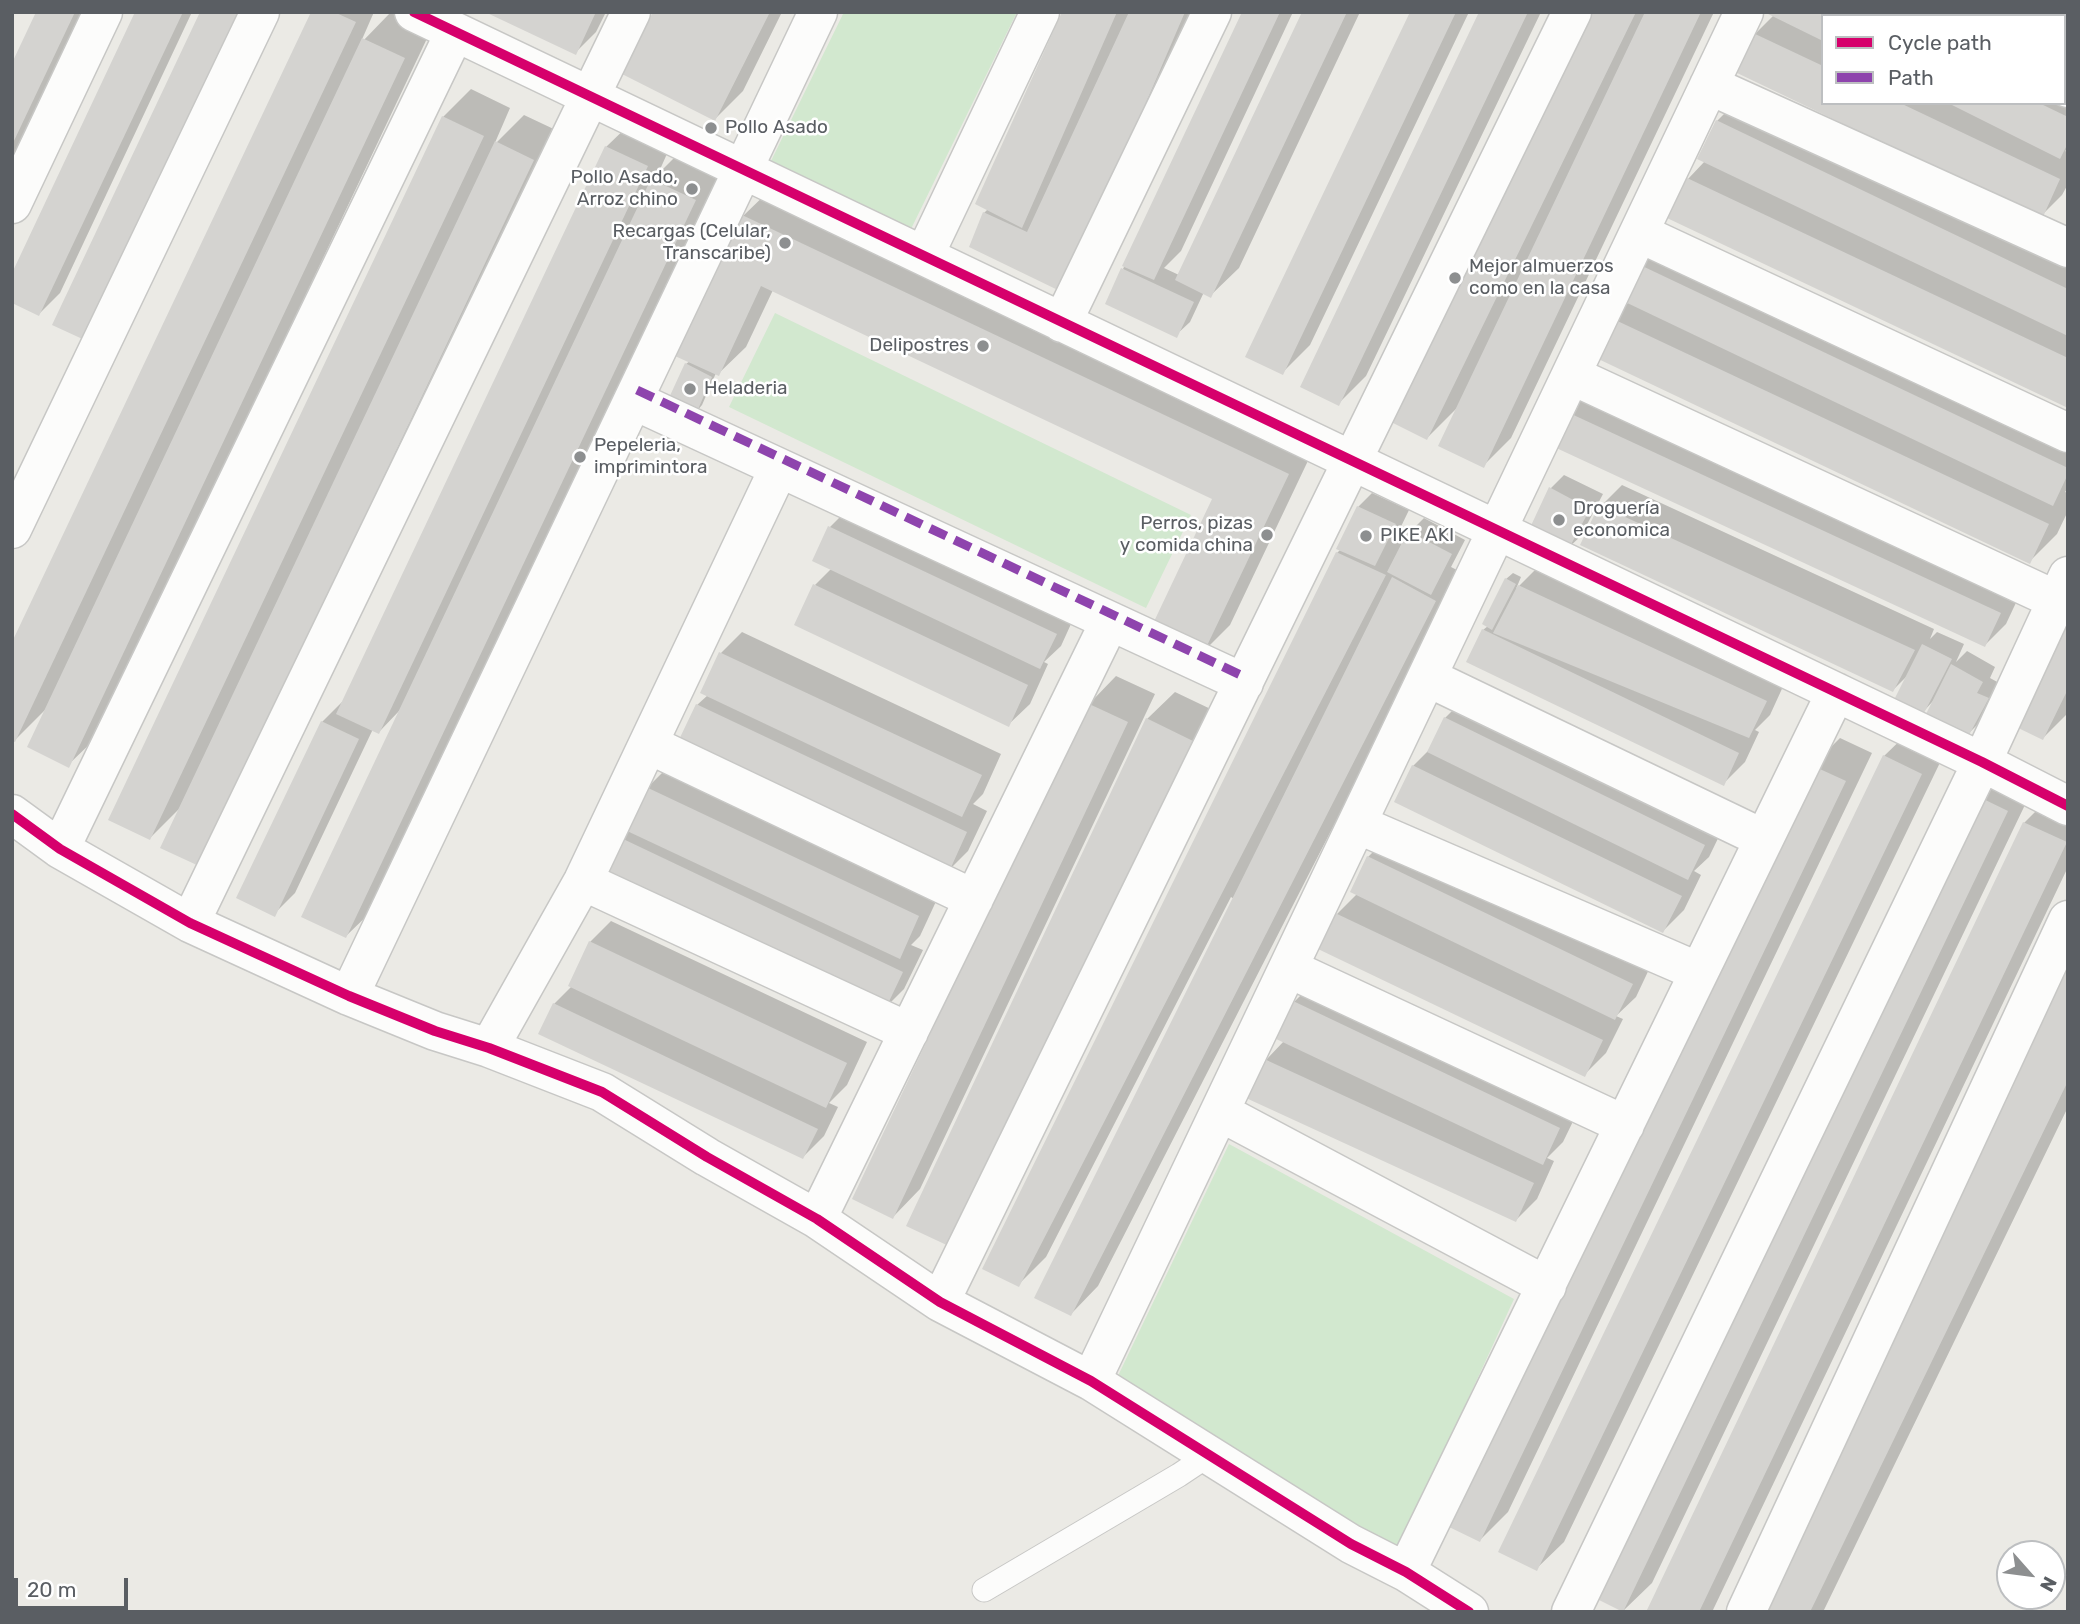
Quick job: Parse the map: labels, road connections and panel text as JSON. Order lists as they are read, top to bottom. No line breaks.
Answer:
{"places":["Pollo Asado","Pollo Asado, Arroz chino","Recargas (Celular, Transcaribe)","Mejor almuerzos como en la casa","Delipostres","Heladeria","Pepeleria, imprimintora","Droguería economica","Perros, pizas y comida china","PIKE AKI"],"legend":["Cycle path","Path"],"scale_bar":"20 m","north":"bottom right"}
